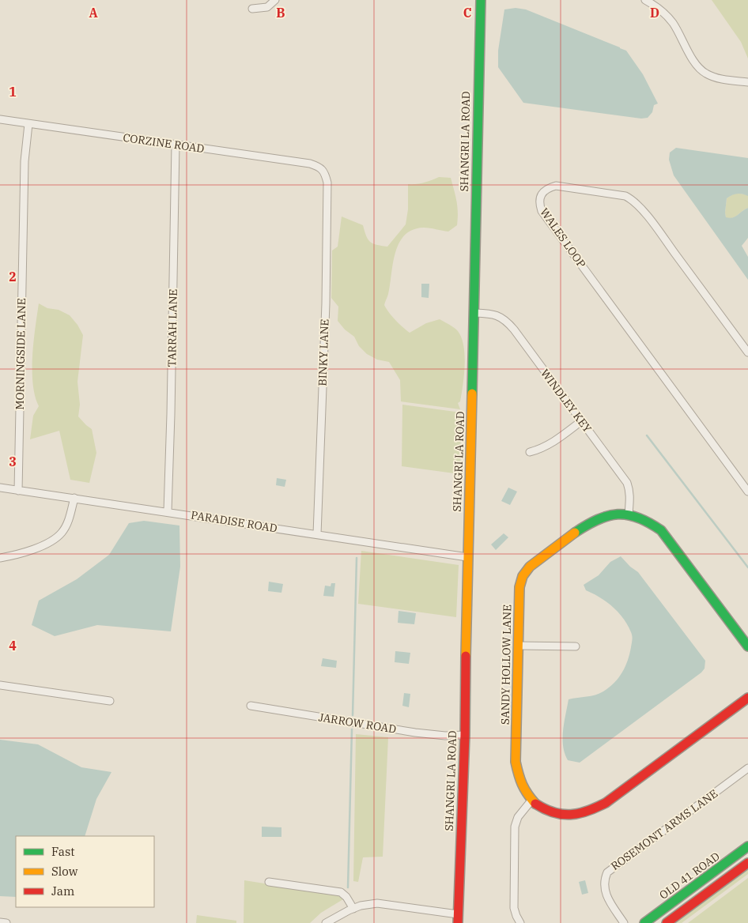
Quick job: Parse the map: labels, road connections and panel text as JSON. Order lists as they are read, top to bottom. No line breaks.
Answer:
{"streets":{"street":["SHANGRI LA ROAD","CORZINE ROAD","WALES LOOP","TARRAH LANE","BINKY LANE","MORNINGSIDE LANE","WINDLEY KEY","PARADISE ROAD","SANDY HOLLOW LANE","JARROW ROAD","ROSEMONT ARMS LANE","OLD 41 ROAD"]},"crossings":[["SHANGRI LA ROAD","WINDLEY KEY"],["SHANGRI LA ROAD","PARADISE ROAD"],["SHANGRI LA ROAD","JARROW ROAD"],["CORZINE ROAD","TARRAH LANE"],["CORZINE ROAD","BINKY LANE"],["CORZINE ROAD","MORNINGSIDE LANE"],["TARRAH LANE","PARADISE ROAD"],["BINKY LANE","PARADISE ROAD"],["MORNINGSIDE LANE","PARADISE ROAD"],["WINDLEY KEY","SANDY HOLLOW LANE"]],"legend":["Fast","Slow","Jam"],"grid":{"columns":["A","B","C","D"],"rows":["1","2","3","4"]}}
